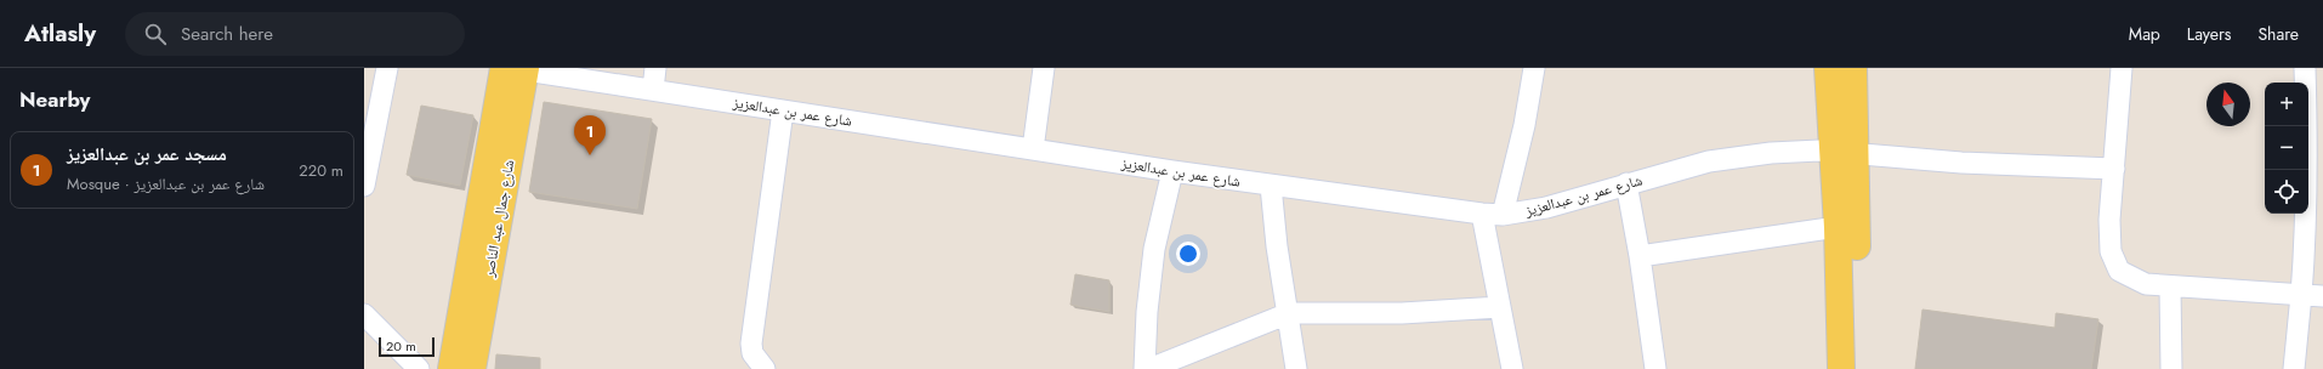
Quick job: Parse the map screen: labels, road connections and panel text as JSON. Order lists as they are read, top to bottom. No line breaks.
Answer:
{"streets":{"main road":["شارع جمال عبد الناصر"],"street":["شارع عمر بن عبدالعزيز"]},"crossings":[["شارع عمر بن عبدالعزيز","شارع جمال عبد الناصر"]],"scale_bar":"20 m","north":"top","page":{"header":"Atlasly","search":"Search here","nav":["Map","Layers","Share"],"heading":"Nearby","map_buttons":["+","−"],"pins":"1","list":[{"mark":"1","name":"مسجد عمر بن عبدالعزيز","note":"Mosque · شارع عمر بن عبدالعزيز","value":"220 m"}],"scale":"20 m"}}
